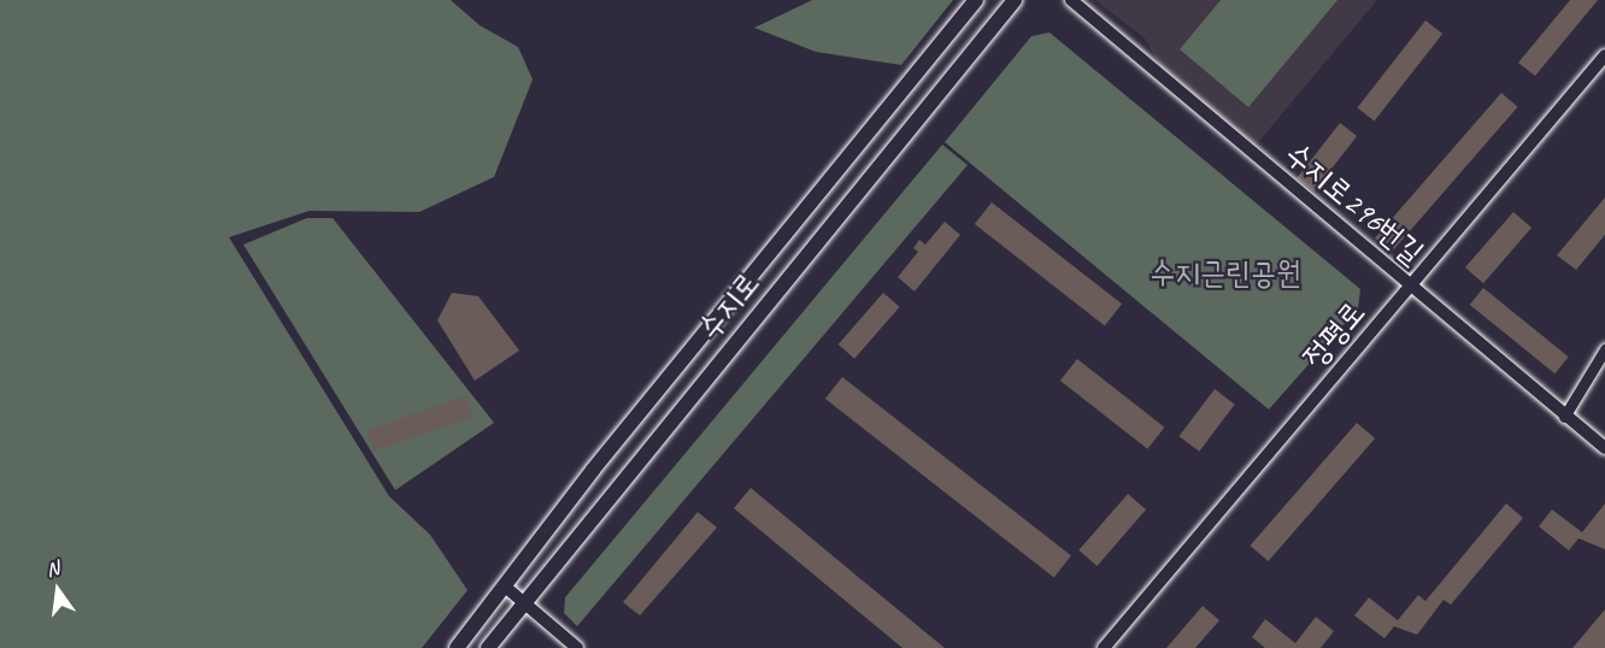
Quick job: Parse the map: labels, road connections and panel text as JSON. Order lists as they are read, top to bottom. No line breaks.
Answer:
{"streets":{"main road":["수지로"],"street":["수지로296번길","정평로"]},"crossings":[["수지로296번길","정평로"]],"parks":["수지근린공원"],"north":"top"}
